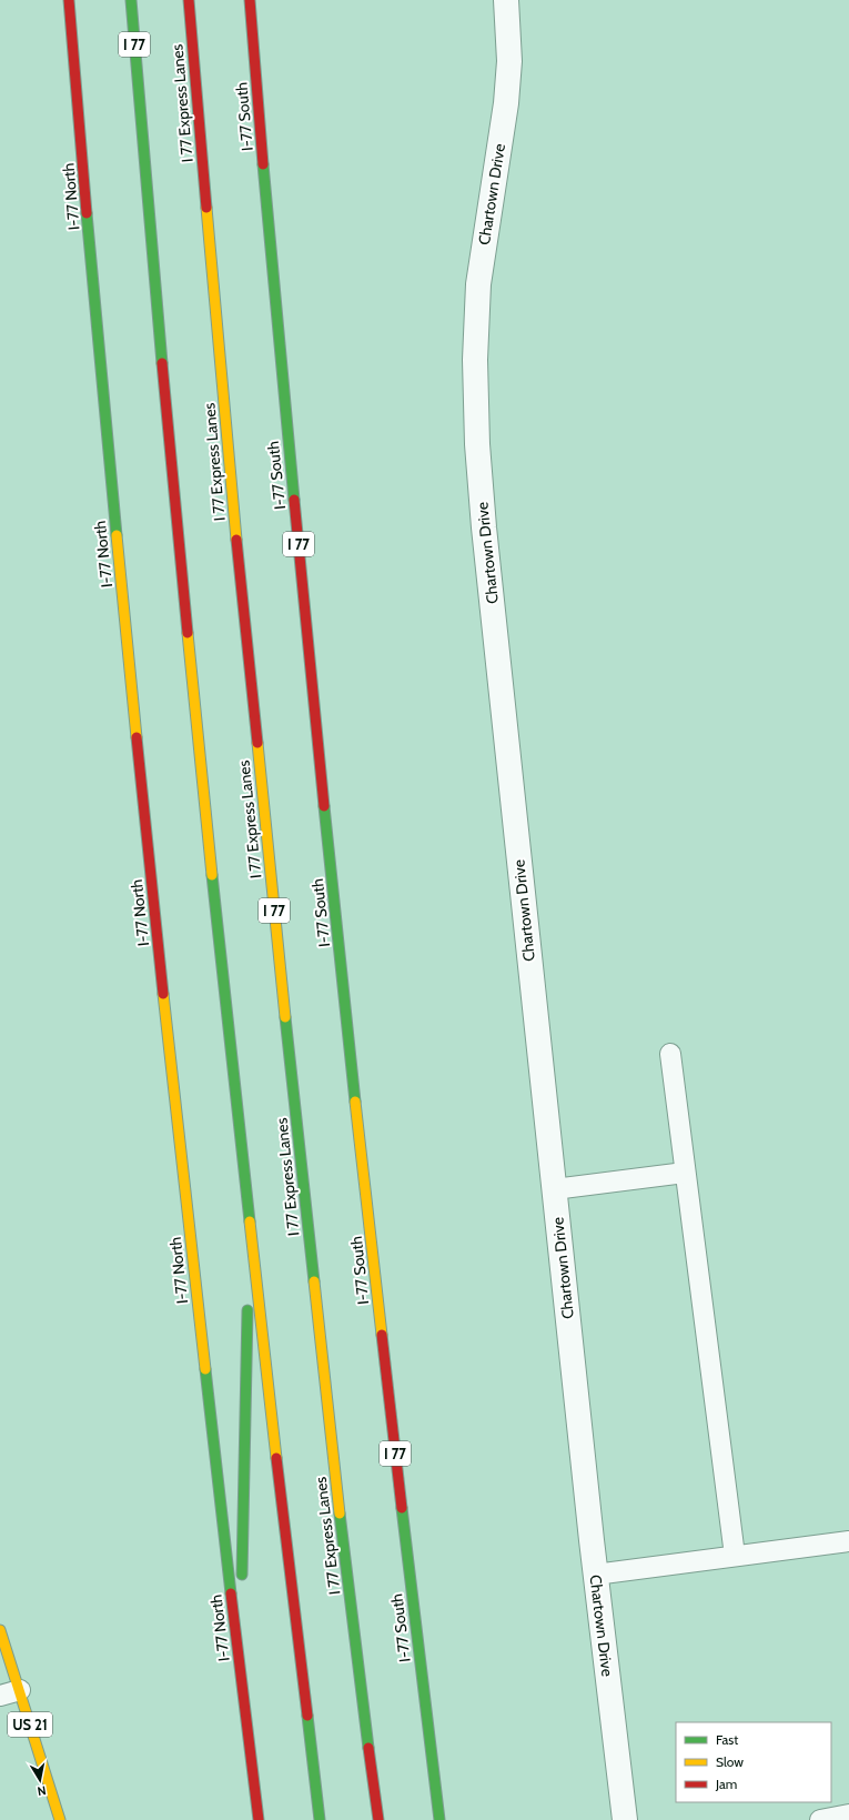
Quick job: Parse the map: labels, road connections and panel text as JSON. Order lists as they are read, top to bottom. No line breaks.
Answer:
{"streets":{"main road":["I 77","I 77 Express Lanes","I-77 South","I-77 North","US 21"],"street":["Chartown Drive"]},"legend":["Fast","Slow","Jam"],"north":"bottom"}
